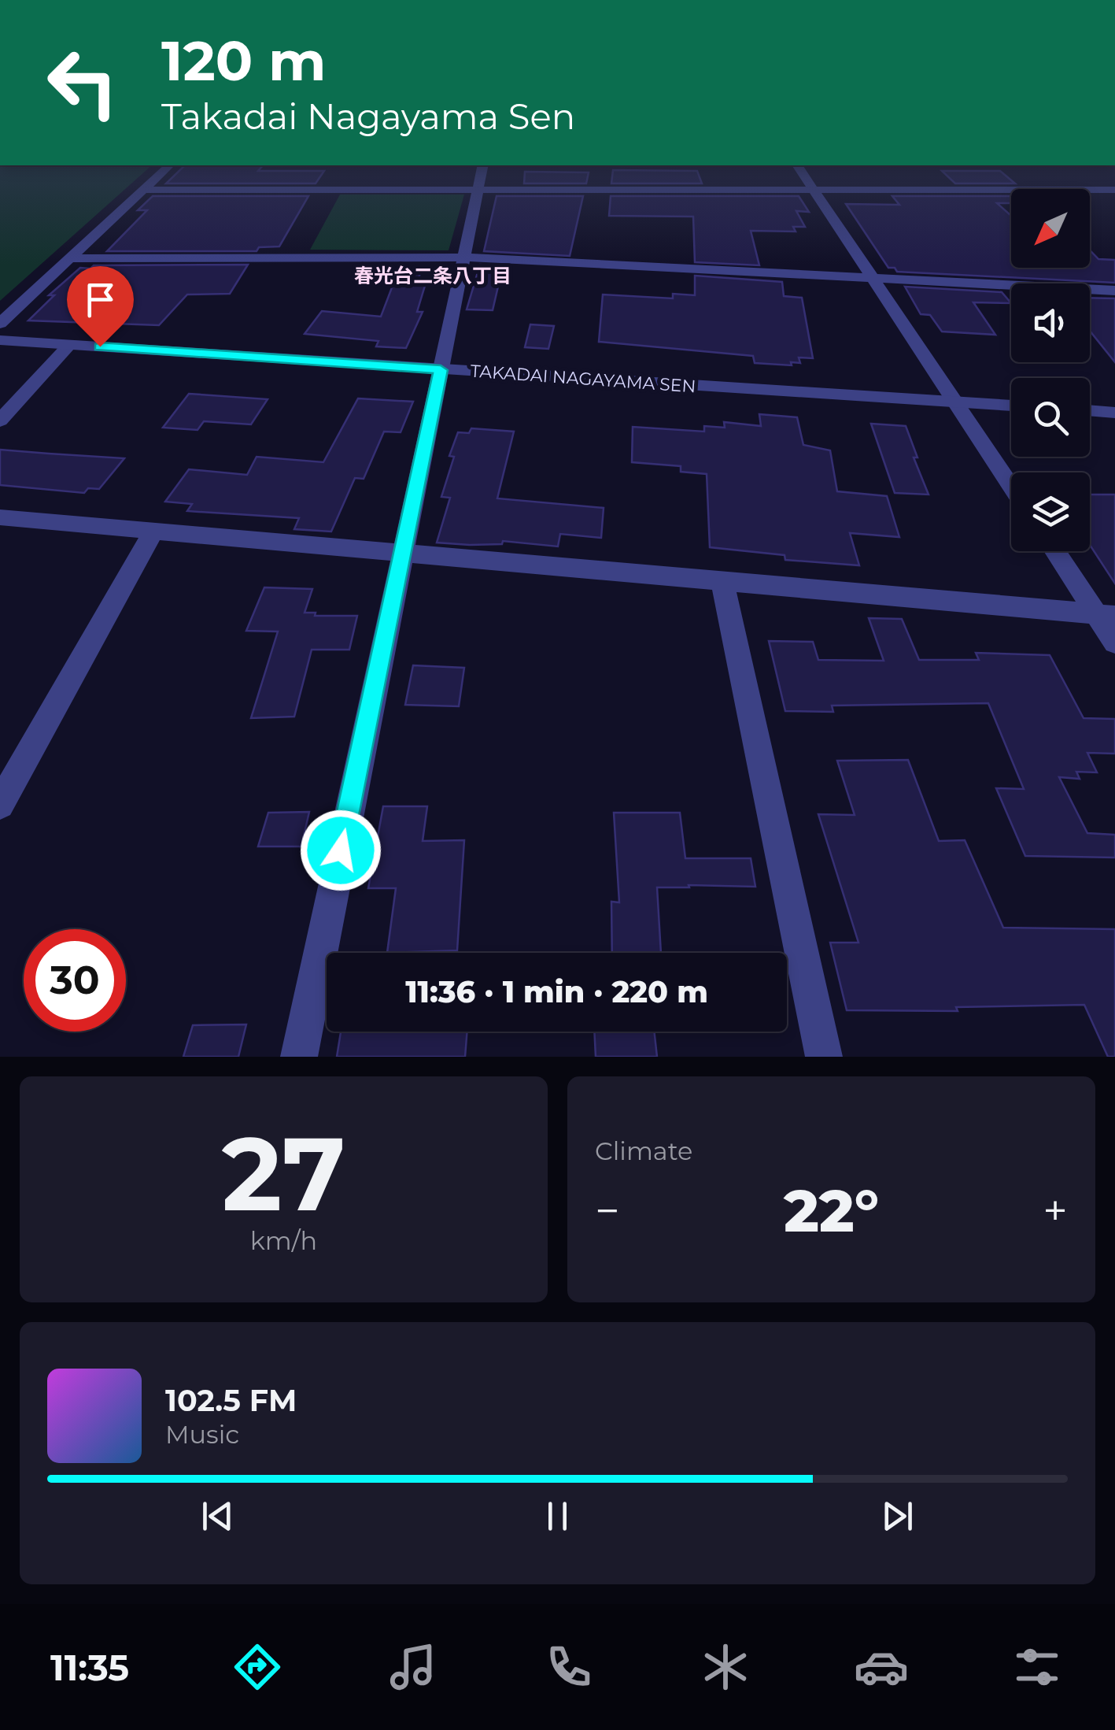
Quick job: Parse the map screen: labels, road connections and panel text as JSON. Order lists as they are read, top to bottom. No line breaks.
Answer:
{"streets":{"street":["TAKADAI NAGAYAMA SEN"]},"districts":["春光台二条八丁目"],"north":"bottom left","page":{"turn":["120 m","Takadai Nagayama Sen"],"limit":"30","trip":"11:36 · 1 min · 220 m","tile":[["27","km/h"],"Climate"],"heat":["−","22°","+"],"song":["102.5 FM","Music"],"tabs":"11:35"}}
